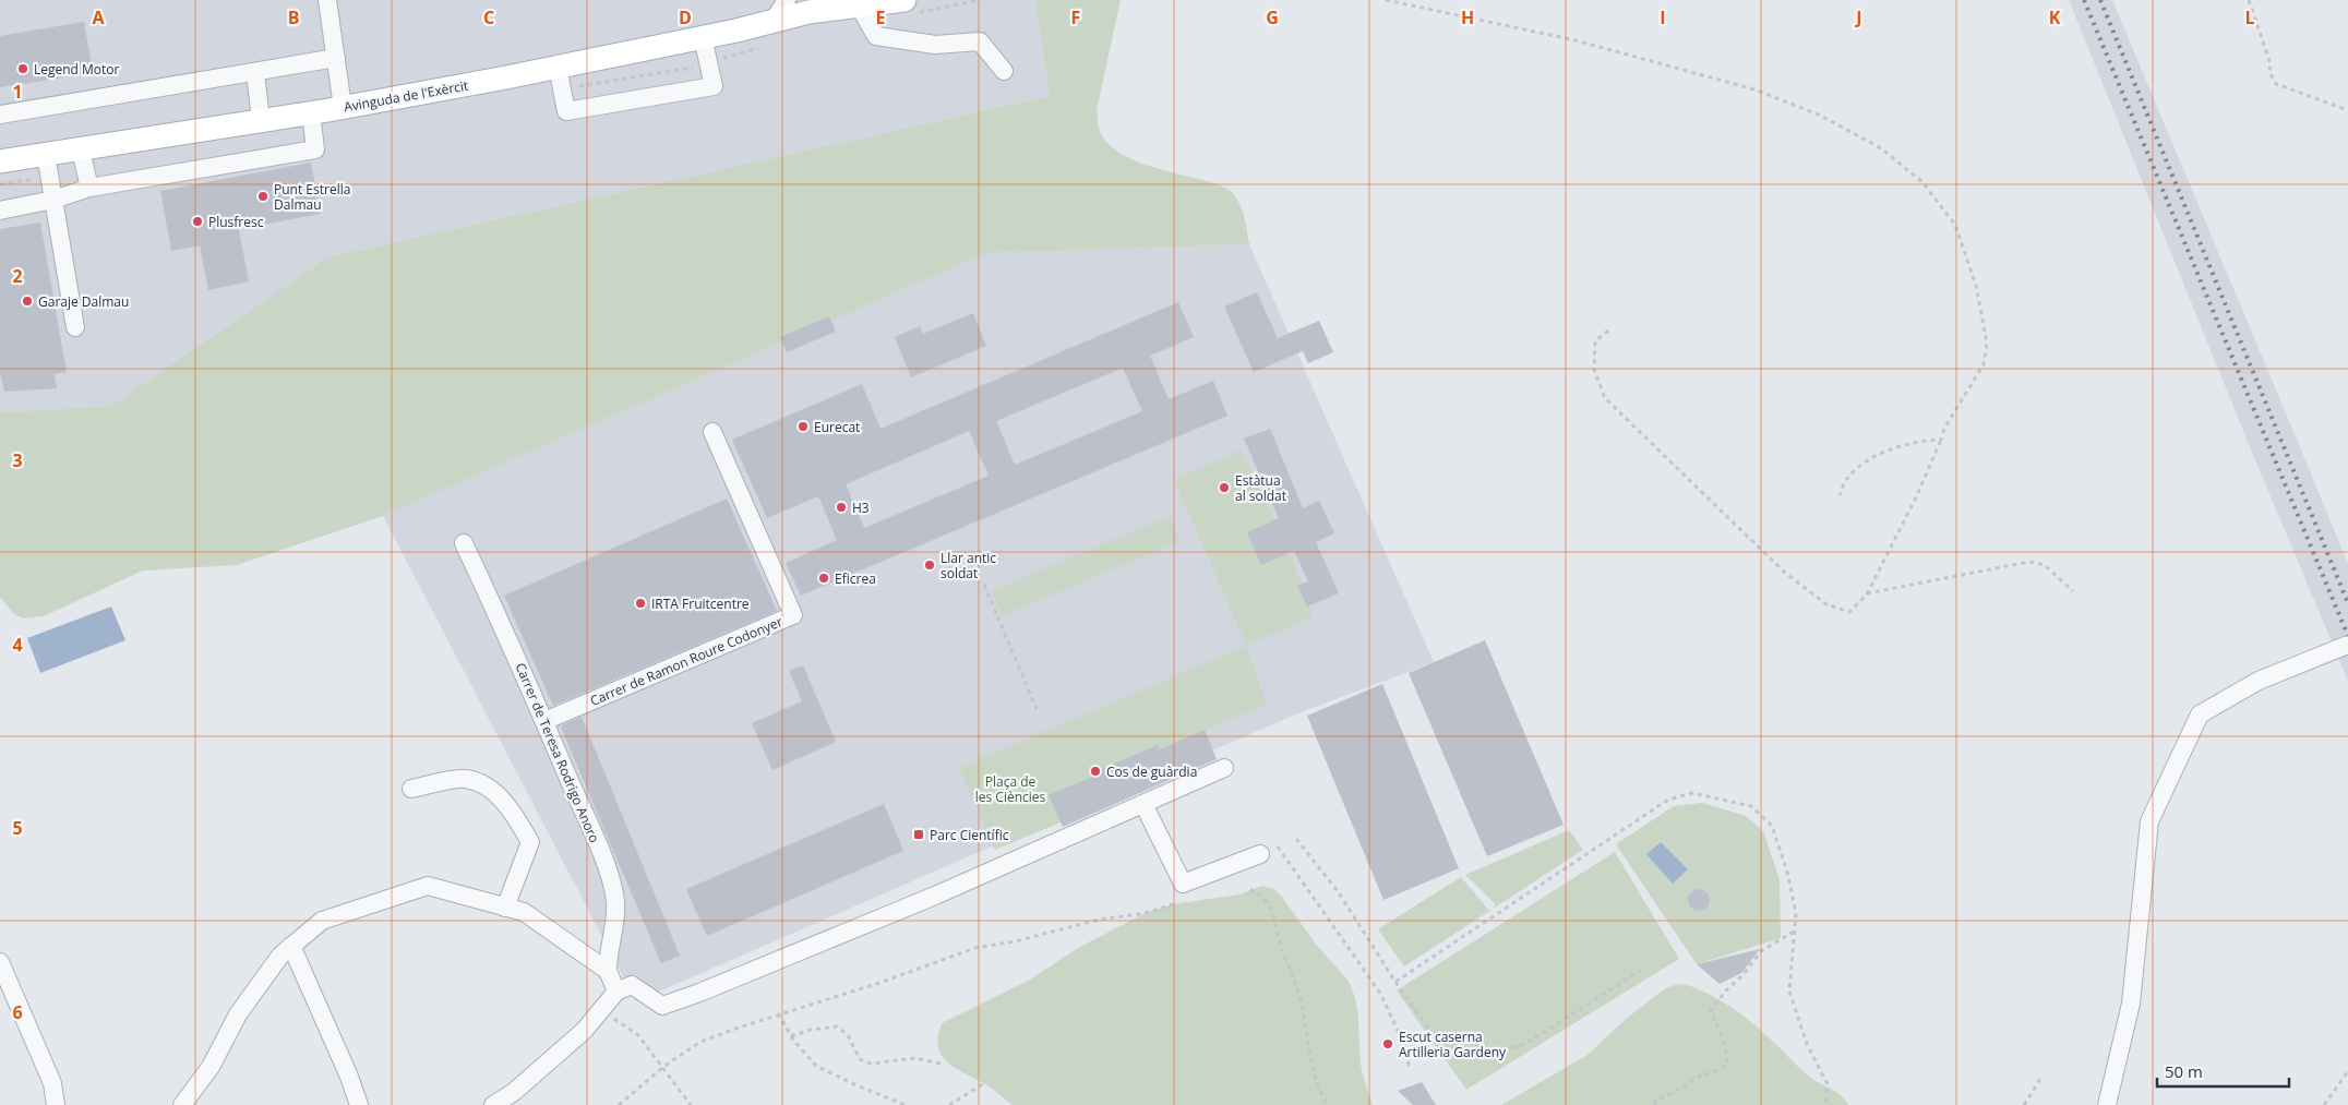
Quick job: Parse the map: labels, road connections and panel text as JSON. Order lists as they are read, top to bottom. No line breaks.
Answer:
{"streets":{"main road":["Avinguda de l'Exèrcit"],"street":["Carrer de Ramon Roure Codonyer","Carrer de Teresa Rodrigo Anoro"]},"crossings":[["Carrer de Ramon Roure Codonyer","Carrer de Teresa Rodrigo Anoro"]],"parks":["Plaça de les Ciències"],"places":{"other":["Legend Motor","Punt Estrella Dalmau","Plusfresc","Garaje Dalmau","Eurecat","Estàtua al soldat","H3","Llar antic soldat","Eficrea","IRTA Fruitcentre","Cos de guàrdia","Escut caserna Artilleria Gardeny"],"transit":["Parc Científic"]},"scale_bar":"50 m","grid":{"columns":["A","B","C","D","E","F","G","H","I","J","K","L"],"rows":["1","2","3","4","5","6"]}}
